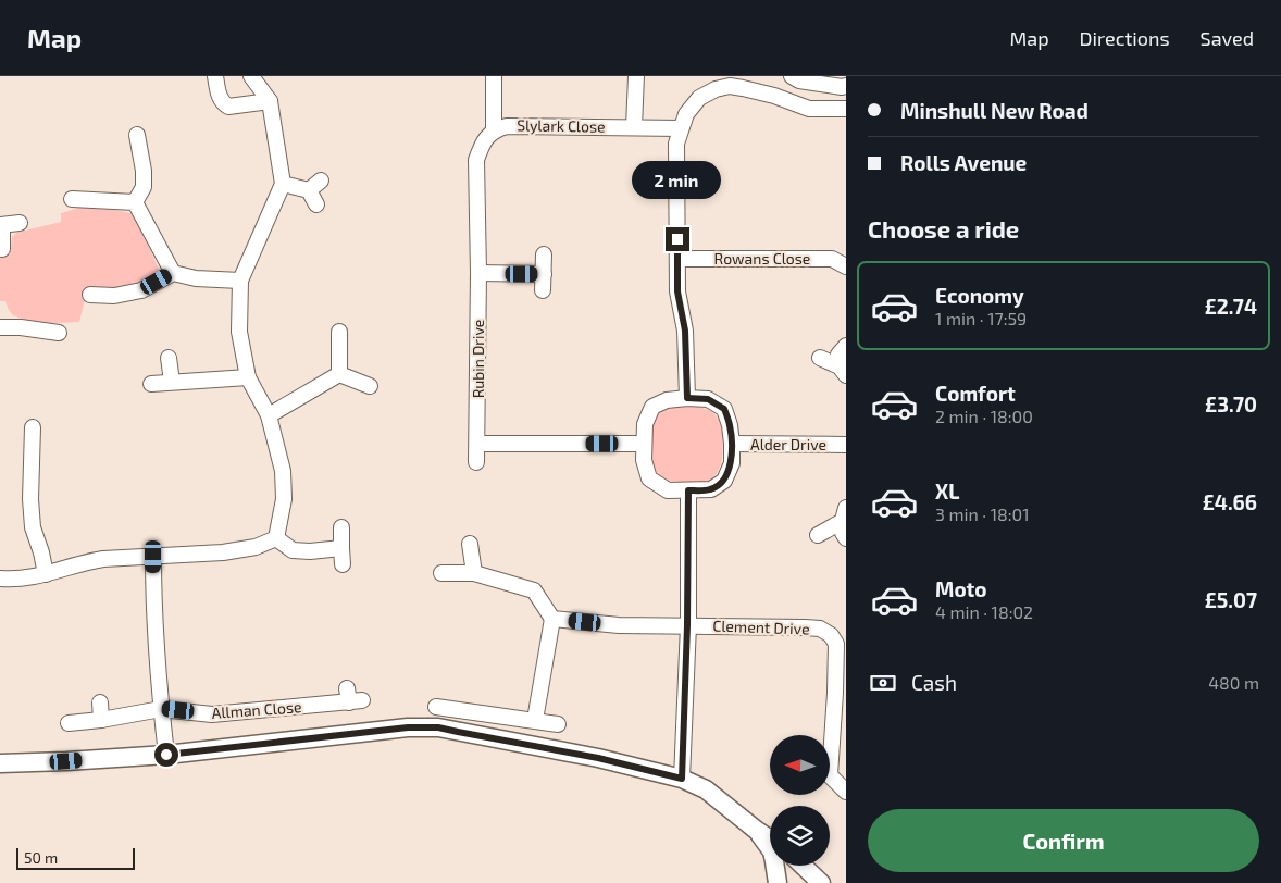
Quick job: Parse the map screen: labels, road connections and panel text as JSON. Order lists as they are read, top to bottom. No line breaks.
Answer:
{"streets":{"street":["Slylark Close","Rowans Close","Rubin Drive","Alder Drive","Clement Drive","Allman Close"]},"scale_bar":"50 m","north":"left","page":{"header":"Map","nav":["Map","Directions","Saved"],"banner":["Minshull New Road","Rolls Avenue"],"bubble":"2 min","heading":"Choose a ride","list":[{"name":"Economy","note":"1 min · 17:59","value":"£2.74"},{"name":"Comfort","note":"2 min · 18:00","value":"£3.70"},{"name":"XL","note":"3 min · 18:01","value":"£4.66"},{"name":"Moto","note":"4 min · 18:02","value":"£5.07"}],"pay":["Cash","480 m"],"buttons":"Confirm","scale":"50 m"}}
